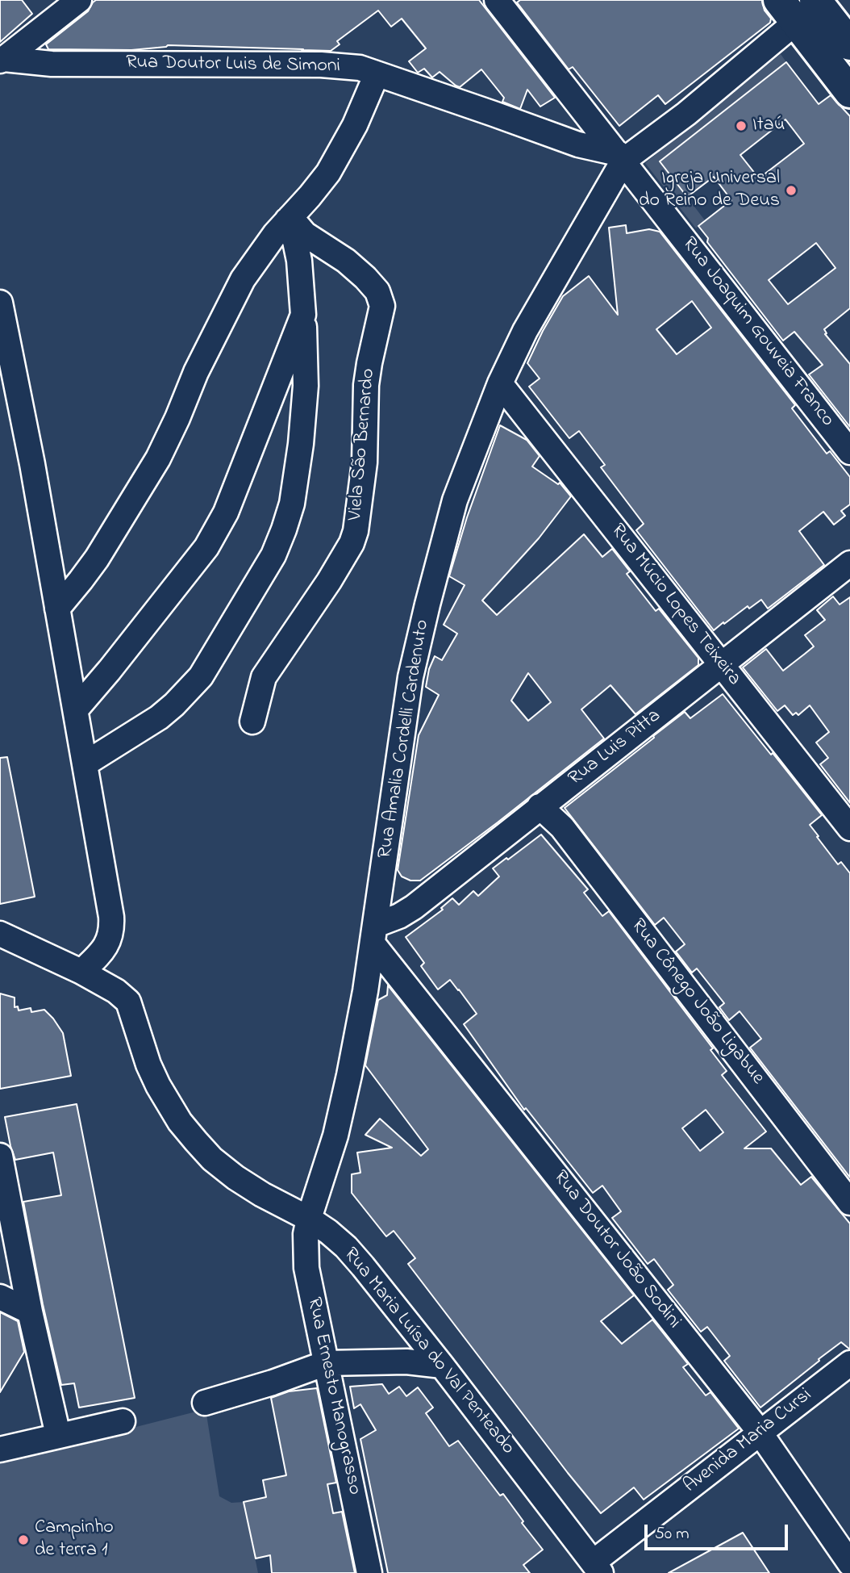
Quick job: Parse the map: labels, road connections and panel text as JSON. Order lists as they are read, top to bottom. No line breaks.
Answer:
{"streets":{"street":["Rua Doutor Luis de Simoni","Rua Joaquim Gouveia Franco","Viela São Bernardo","Rua Múcio Lopes Teixeira","Rua Amalia Cordelli Cardenuto","Rua Luis Pitta","Rua Cônego João Ligabue","Rua Doutor João Sodini","Rua Maria Luísa do Val Penteado","Rua Ernesto Manograsso","Avenida Maria Cursi"]},"crossings":[["Rua Doutor Luis de Simoni","Rua Joaquim Gouveia Franco"],["Rua Doutor Luis de Simoni","Rua Amalia Cordelli Cardenuto"],["Rua Joaquim Gouveia Franco","Rua Amalia Cordelli Cardenuto"],["Rua Múcio Lopes Teixeira","Rua Amalia Cordelli Cardenuto"],["Rua Múcio Lopes Teixeira","Rua Luis Pitta"],["Rua Amalia Cordelli Cardenuto","Rua Luis Pitta"],["Rua Amalia Cordelli Cardenuto","Rua Doutor João Sodini"],["Rua Amalia Cordelli Cardenuto","Rua Maria Luísa do Val Penteado"],["Rua Amalia Cordelli Cardenuto","Rua Ernesto Manograsso"],["Rua Luis Pitta","Rua Cônego João Ligabue"],["Rua Luis Pitta","Rua Doutor João Sodini"],["Rua Doutor João Sodini","Avenida Maria Cursi"],["Rua Maria Luísa do Val Penteado","Rua Ernesto Manograsso"],["Rua Maria Luísa do Val Penteado","Avenida Maria Cursi"]],"places":["Itaú","Igreja Universal do Reino de Deus","Campinho de terra 1"],"scale_bar":"50 m"}
